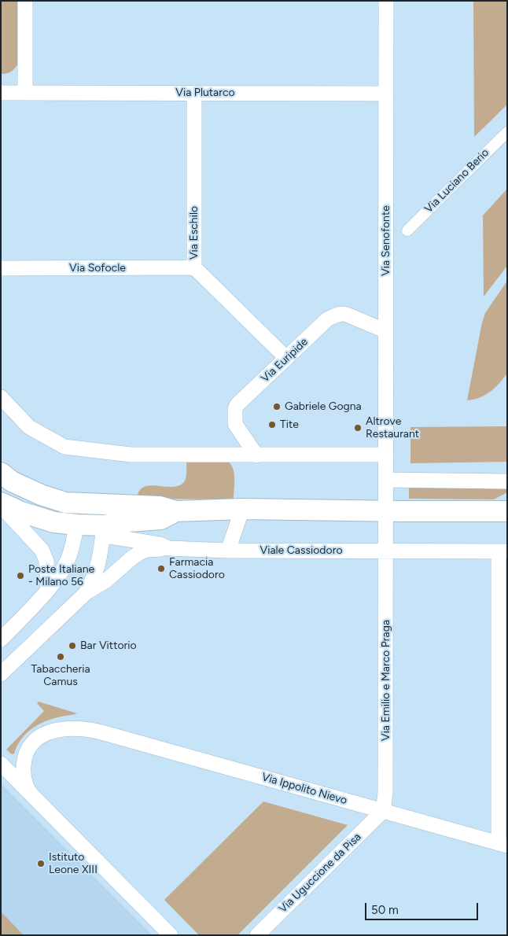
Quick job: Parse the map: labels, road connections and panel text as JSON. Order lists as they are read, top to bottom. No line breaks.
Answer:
{"streets":{"street":["Via Plutarco","Via Luciano Berio","Via Eschilo","Via Senofonte","Via Sofocle","Via Euripide","Viale Cassiodoro","Via Emilio e Marco Praga","Via Ippolito Nievo","Via Uguccione da Pisa"]},"crossings":[["Via Plutarco","Via Eschilo"],["Via Plutarco","Via Senofonte"],["Via Eschilo","Via Sofocle"],["Via Eschilo","Via Euripide"],["Via Senofonte","Via Euripide"],["Via Senofonte","Via Emilio e Marco Praga"],["Viale Cassiodoro","Via Emilio e Marco Praga"],["Via Emilio e Marco Praga","Via Ippolito Nievo"],["Via Emilio e Marco Praga","Via Uguccione da Pisa"],["Via Ippolito Nievo","Via Uguccione da Pisa"]],"places":["Gabriele Gogna","Tite","Altrove Restaurant","Farmacia Cassiodoro","Poste Italiane - Milano 56","Bar Vittorio","Tabaccheria Camus","Istituto Leone XIII"],"scale_bar":"50 m"}
